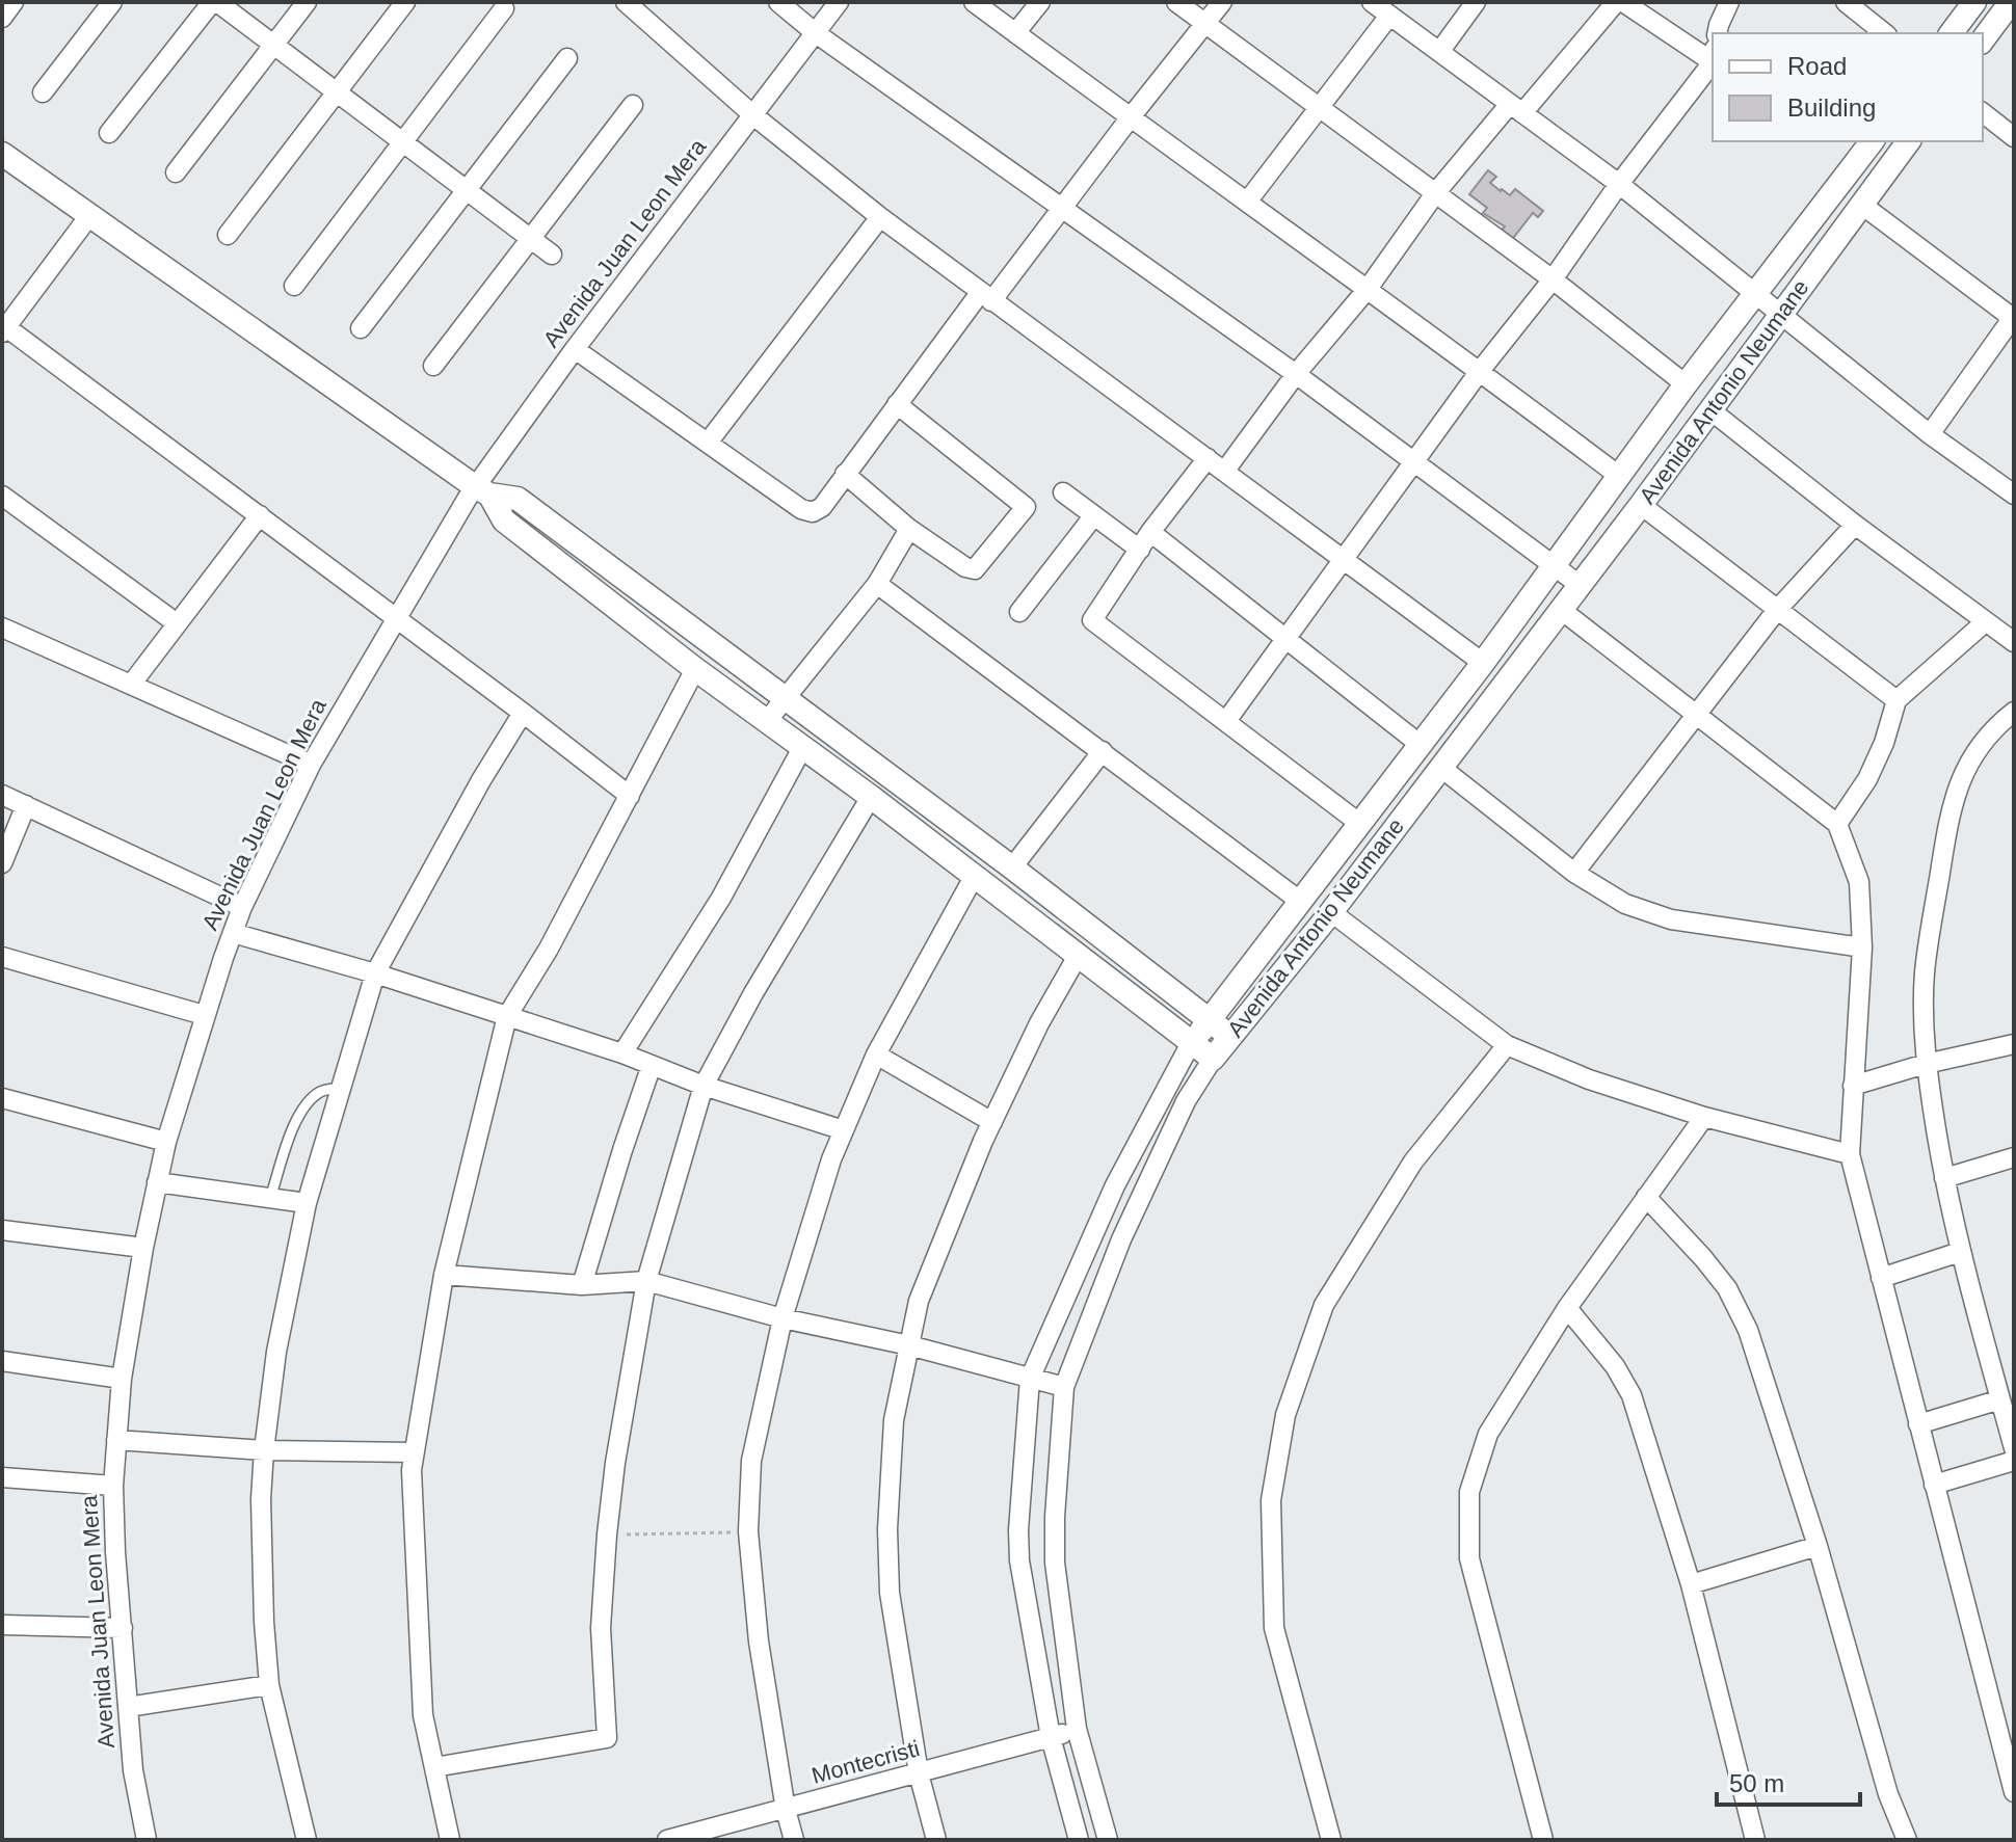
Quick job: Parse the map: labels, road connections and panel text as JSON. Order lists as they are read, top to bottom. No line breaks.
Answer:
{"streets":{"street":["Avenida Juan Leon Mera","Avenida Antonio Neumane","Montecristi"]},"crossings":[["Avenida Antonio Neumane","Montecristi"]],"legend":["Road","Building"],"scale_bar":"50 m"}
